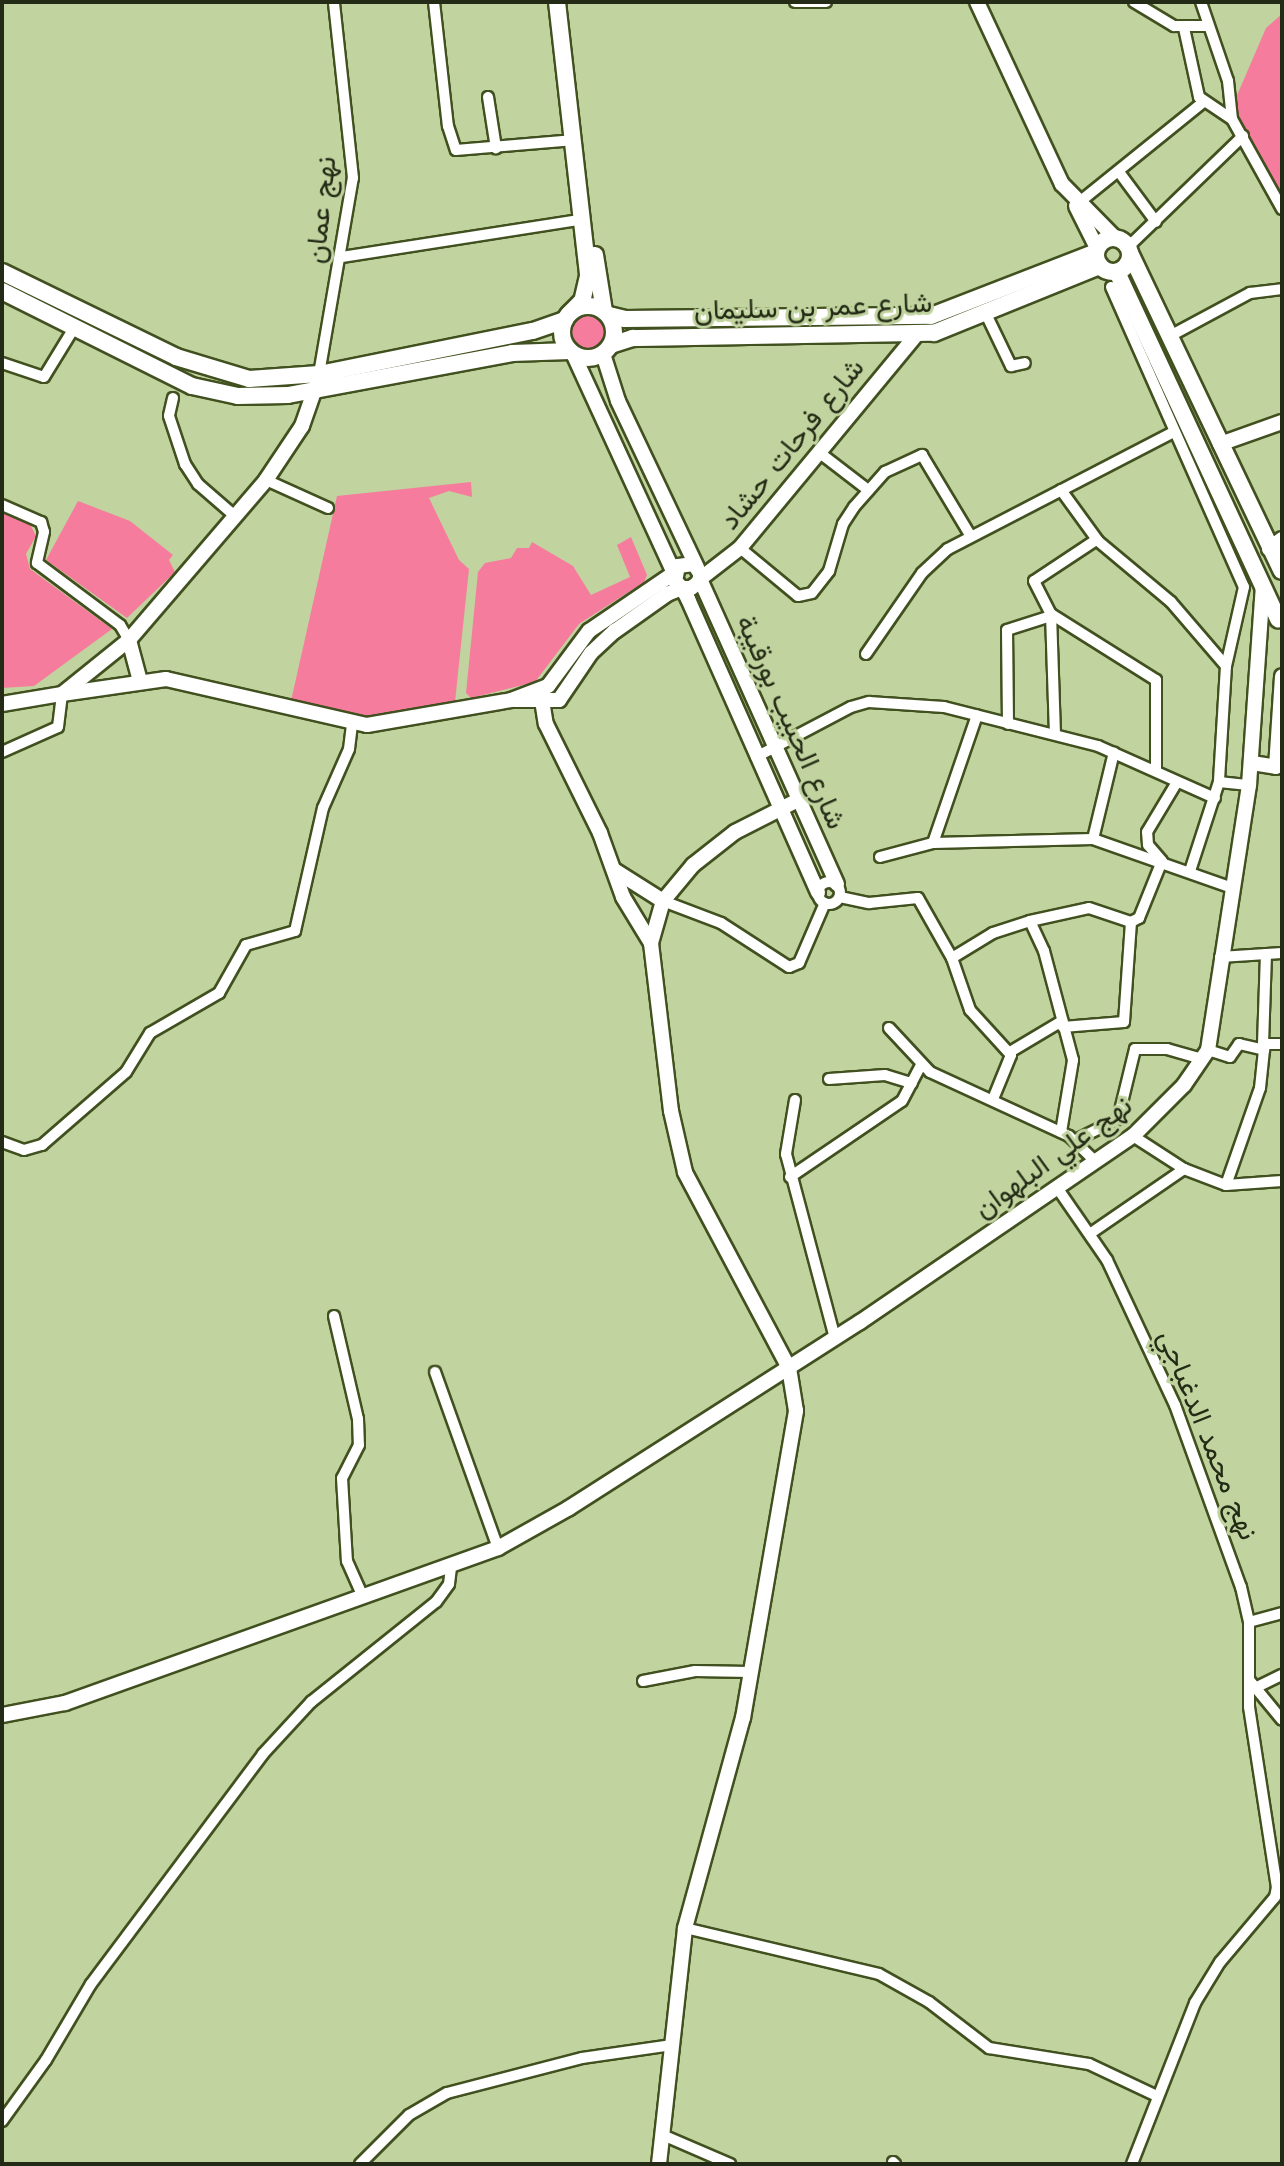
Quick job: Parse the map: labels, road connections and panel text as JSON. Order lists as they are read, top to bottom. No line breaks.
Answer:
{"streets":{"main road":["شارع عمر بن سليمان"],"street":["نهج عمان","شارع فرحات حشاد","شارع الحبيب بورقيبة","نهج علي البلهوان","نهج محمد الدغباجي"]},"crossings":[["شارع عمر بن سليمان","شارع فرحات حشاد"],["شارع عمر بن سليمان","شارع الحبيب بورقيبة"],["شارع فرحات حشاد","شارع الحبيب بورقيبة"],["نهج علي البلهوان","نهج محمد الدغباجي"]]}
